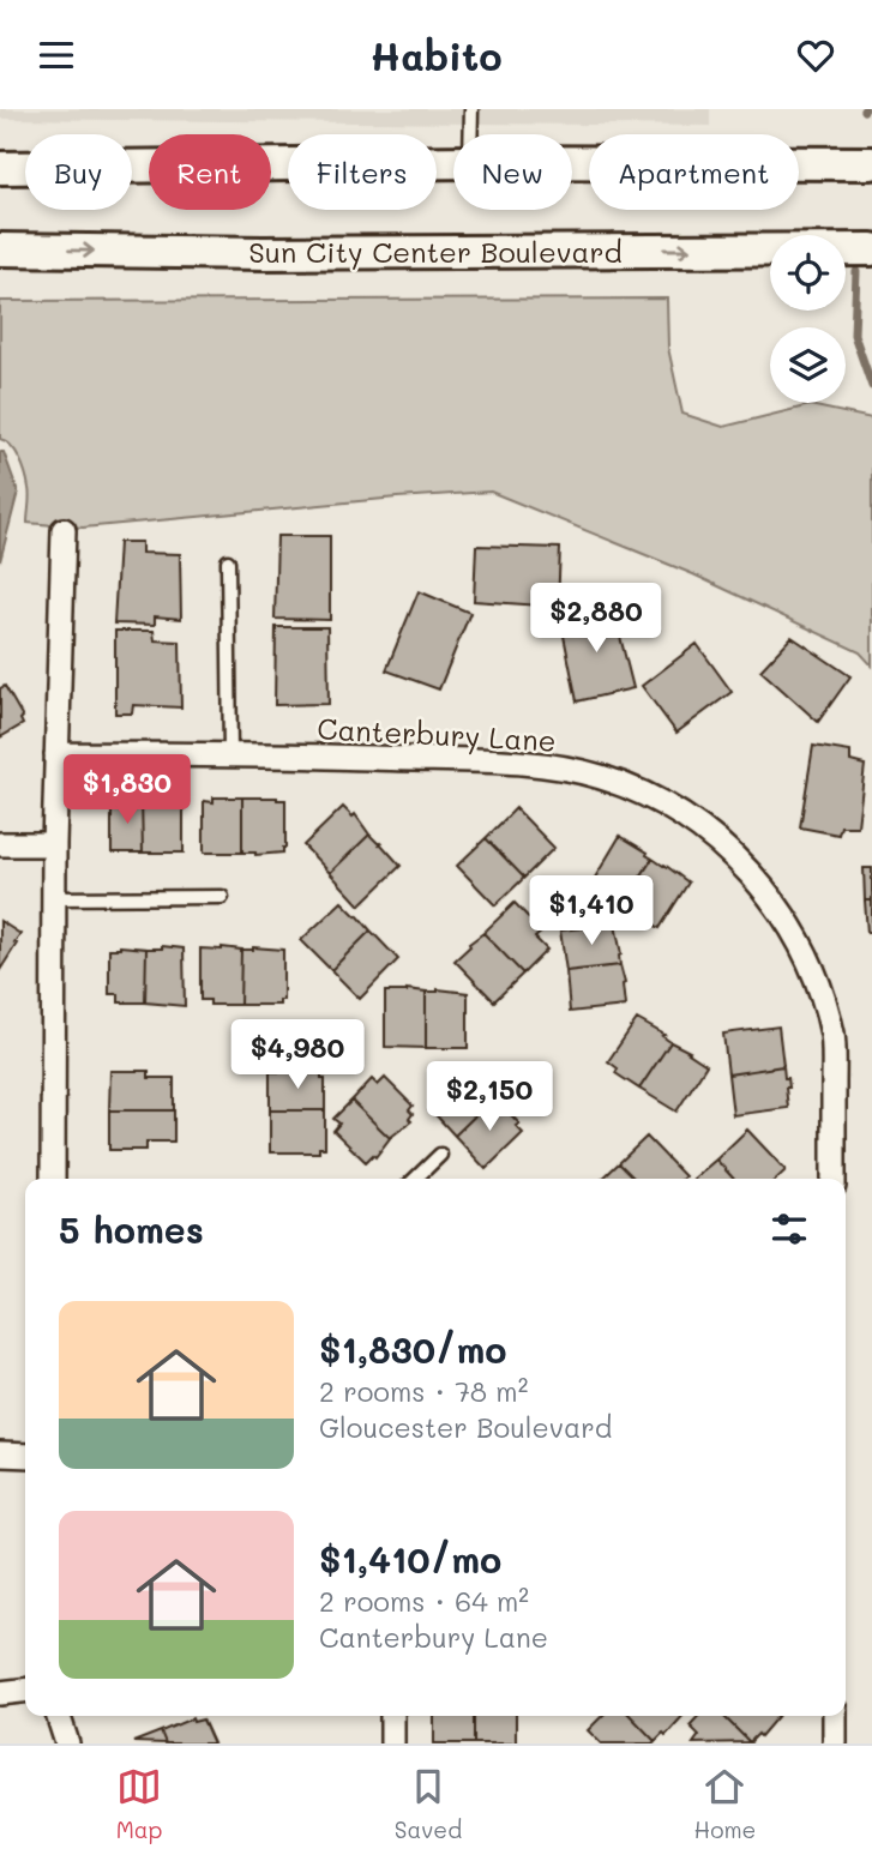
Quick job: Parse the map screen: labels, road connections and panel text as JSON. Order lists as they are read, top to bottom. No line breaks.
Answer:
{"streets":{"main road":["Sun City Center Boulevard"],"street":["Canterbury Lane"]},"page":{"header":"Habito","chip":["Buy","Rent","Filters","New","Apartment"],"price":["$2,880","$1,830","$1,410","$4,980","$2,150"],"heading":"5 homes","list":[{"name":"$1,830/mo","note":"2 rooms · 78 m² · Gloucester Boulevard"},{"name":"$1,410/mo","note":"2 rooms · 64 m² · Canterbury Lane"}],"tabs":["Map","Saved","Home"]}}
